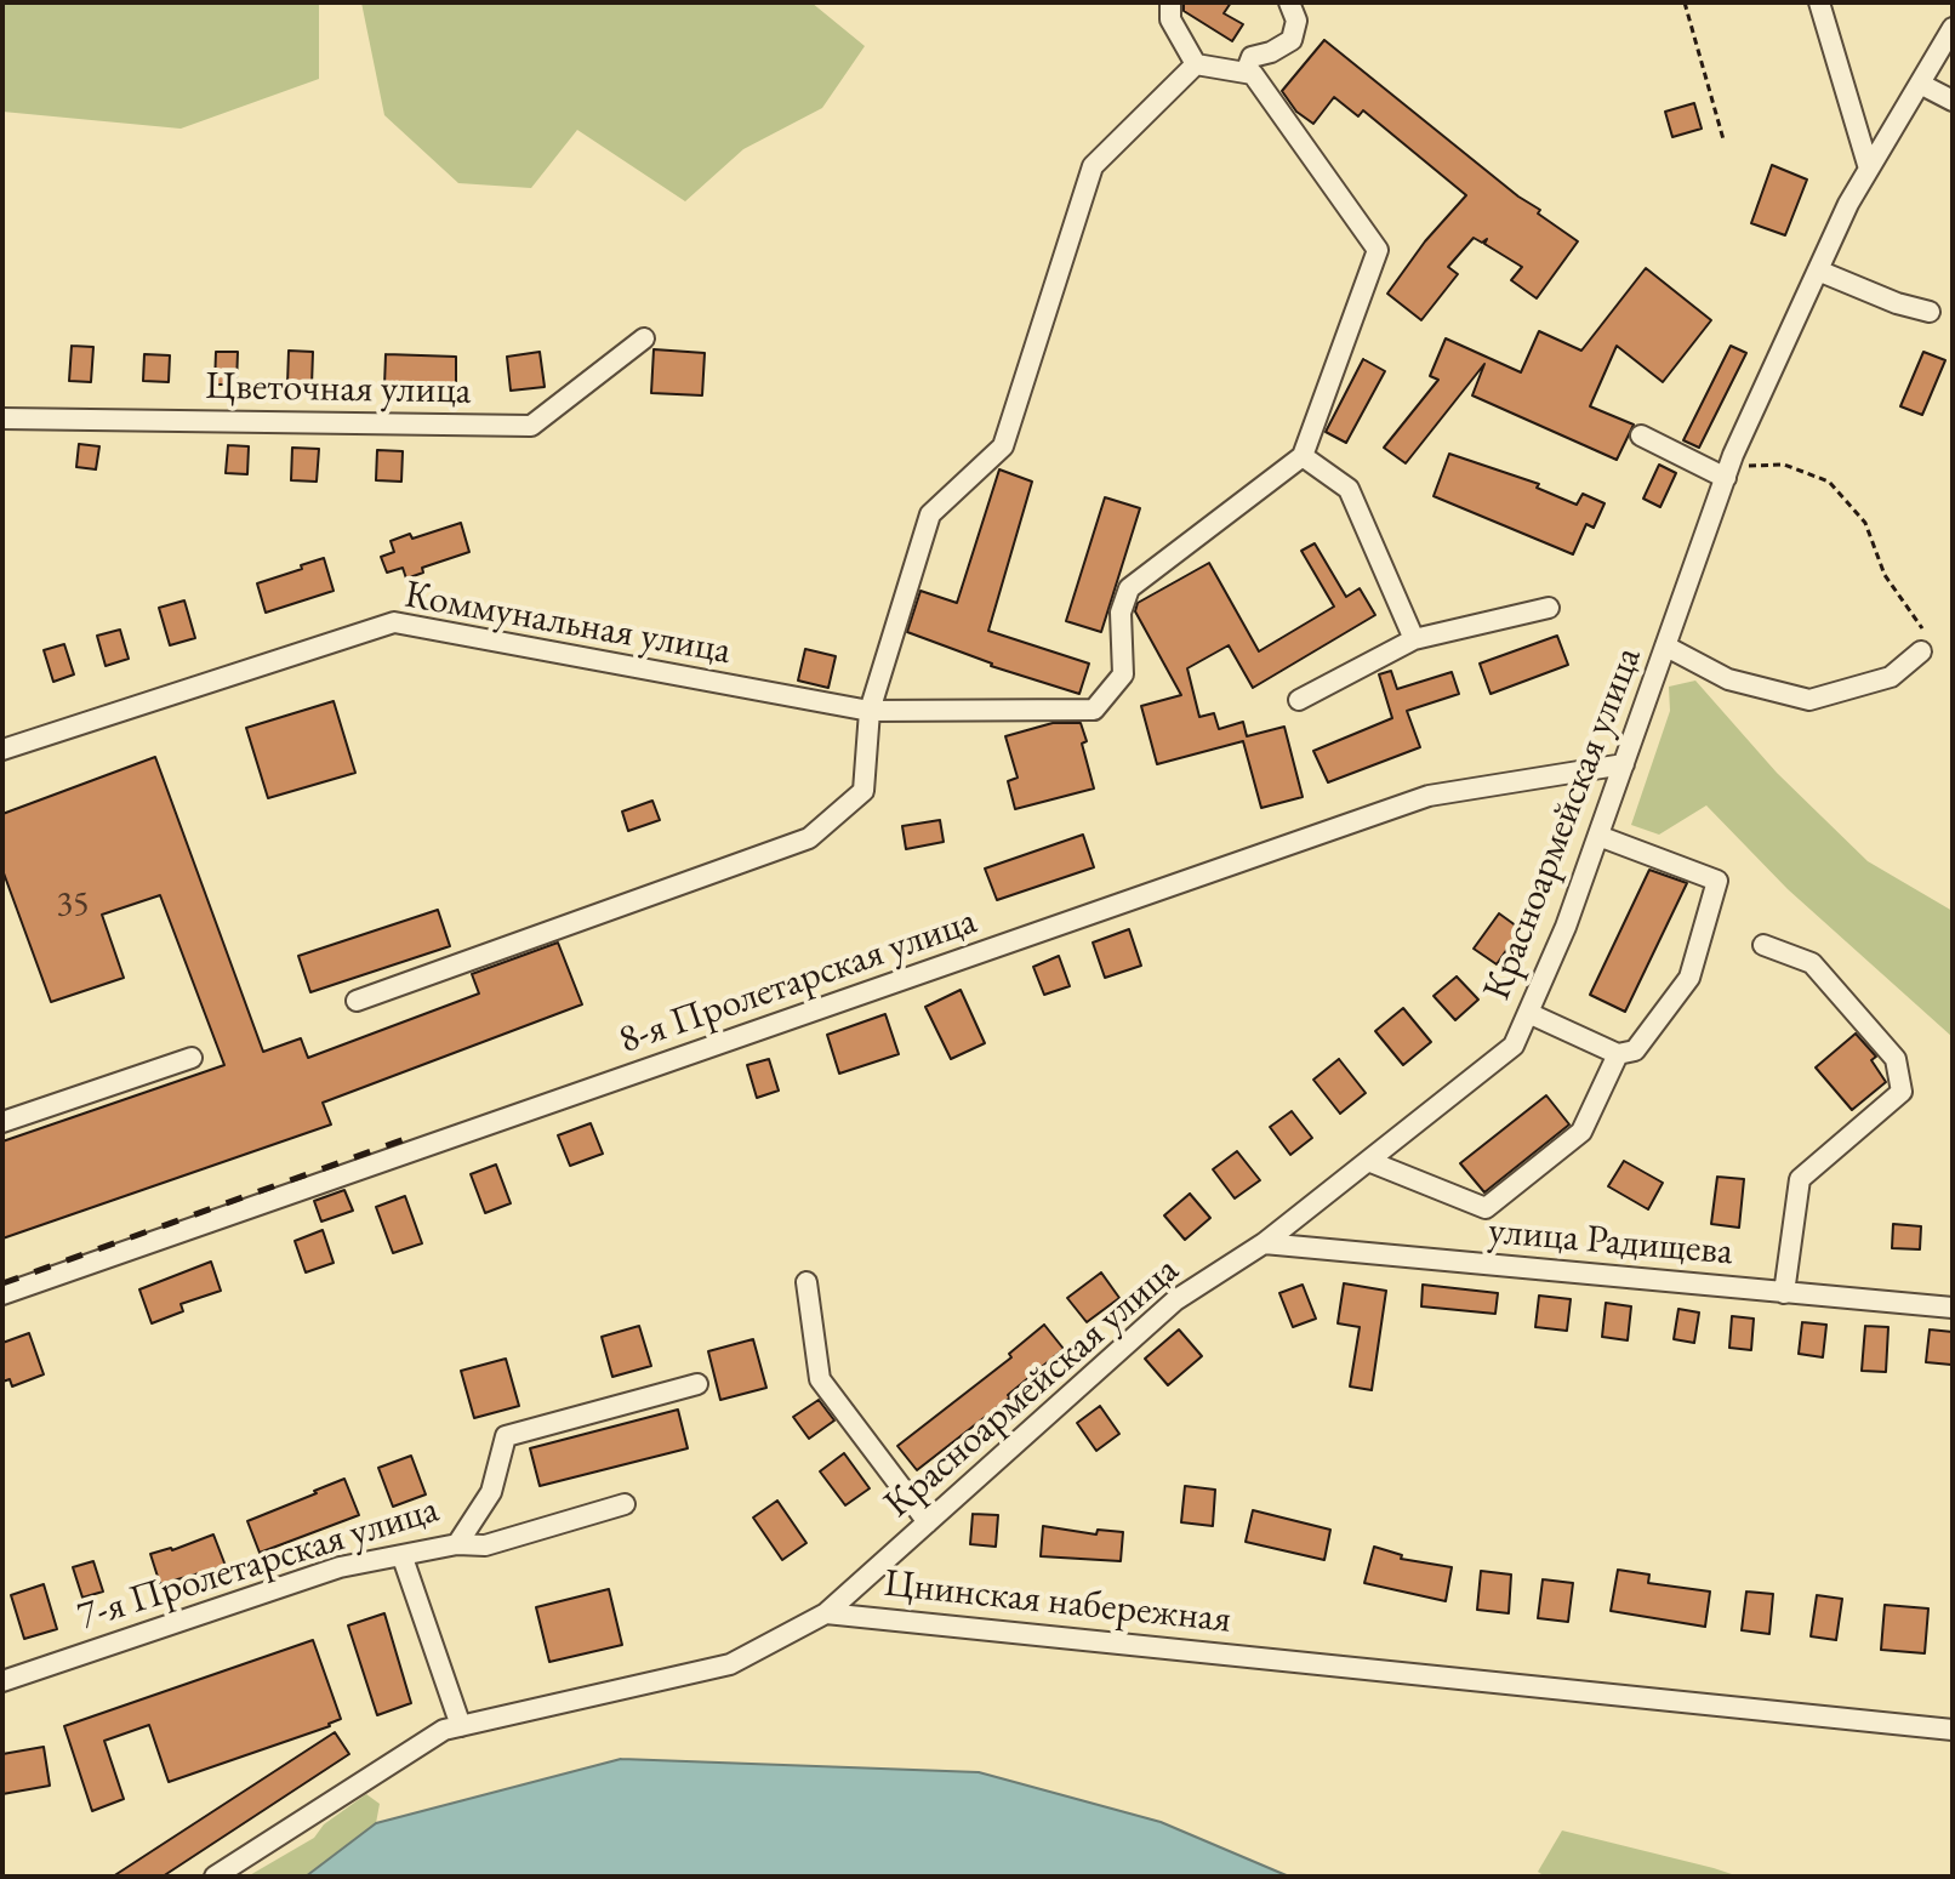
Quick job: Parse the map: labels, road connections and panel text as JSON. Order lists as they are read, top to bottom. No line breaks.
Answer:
{"streets":{"street":["Цветочная улица","Коммунальная улица","Красноармейская улица","8-я Пролетарская улица","улица Радищева","7-я Пролетарская улица","Цнинская набережная"]},"crossings":[["Красноармейская улица","8-я Пролетарская улица"],["Красноармейская улица","улица Радищева"],["Красноармейская улица","Цнинская набережная"]],"house_numbers":["35"]}
